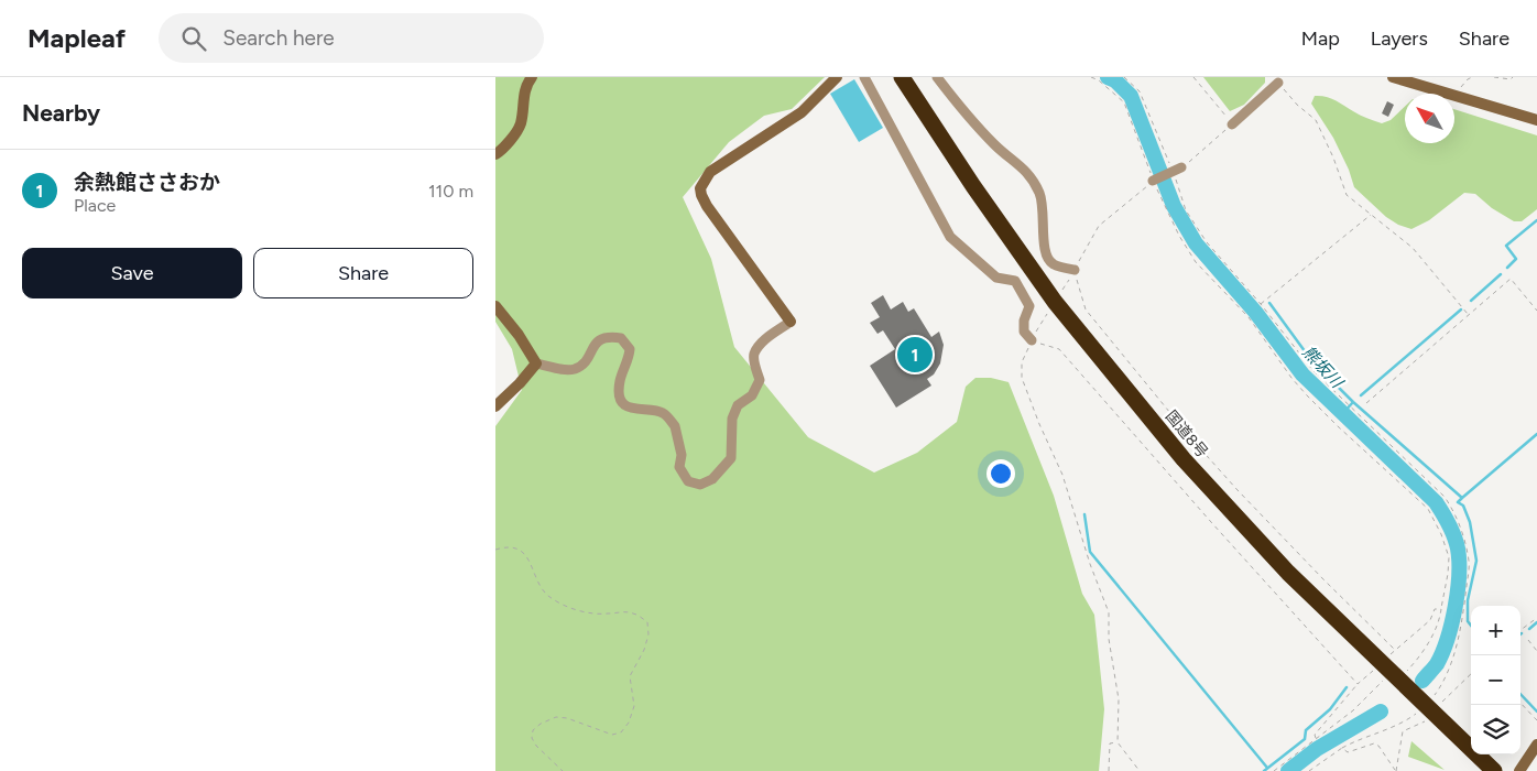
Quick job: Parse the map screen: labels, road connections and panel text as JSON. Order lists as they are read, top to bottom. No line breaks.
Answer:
{"streets":{"highway":["国道8号"]},"water":["熊坂川"],"north":"top left","page":{"header":"Mapleaf","search":"Search here","nav":["Map","Layers","Share"],"heading":"Nearby","list":[{"mark":"1","name":"余熱館ささおか","note":"Place","value":"110 m"}],"buttons":["Save","Share"],"pins":"1","map_buttons":["+","−"]}}
